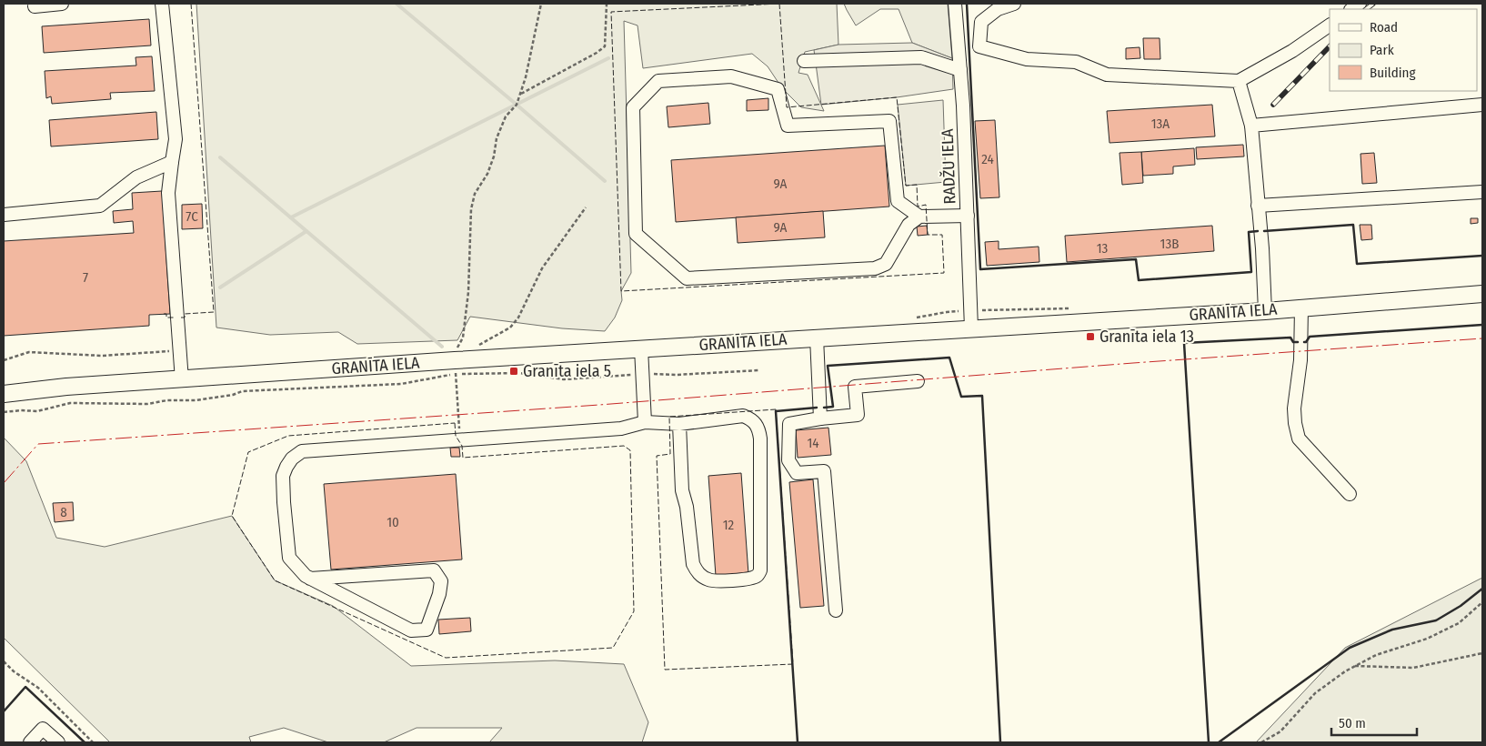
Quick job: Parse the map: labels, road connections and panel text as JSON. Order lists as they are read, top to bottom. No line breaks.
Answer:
{"streets":{"main road":["GRANĪTA IELA"],"street":["RADŽU IELA"]},"crossings":[["RADŽU IELA","GRANĪTA IELA"]],"places":{"transit":["Granīta iela 13","Granīta iela 5"]},"house_numbers":["13A","24","9A","7C","9A","13B","13","7","14","8","10","12"],"legend":["Road","Park","Building"],"scale_bar":"50 m"}
